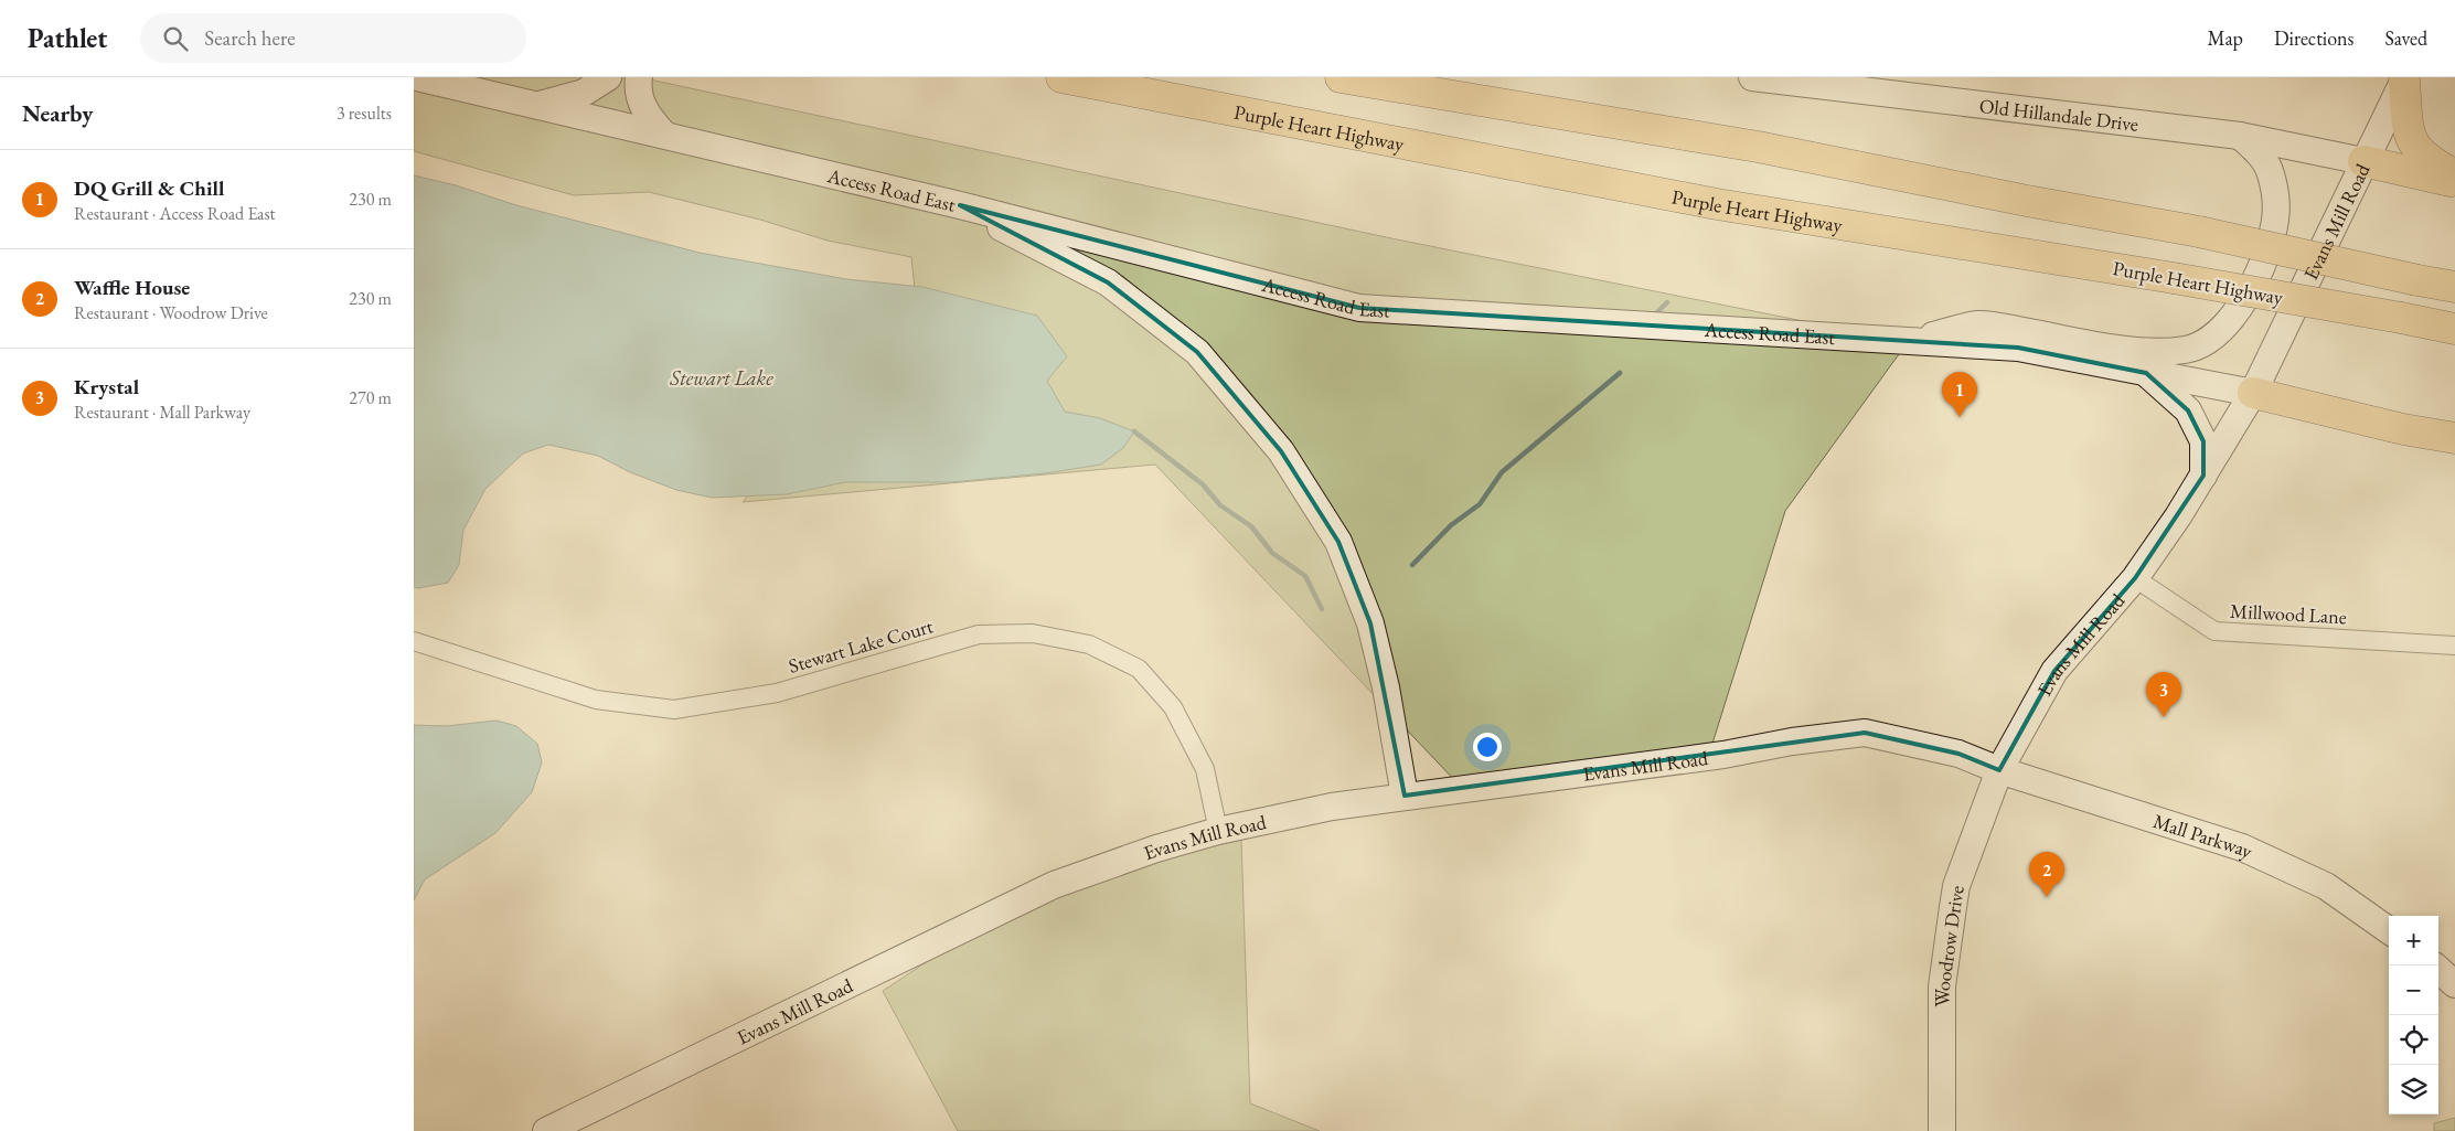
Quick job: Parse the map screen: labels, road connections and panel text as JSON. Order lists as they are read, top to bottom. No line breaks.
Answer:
{"streets":{"highway":["Purple Heart Highway"],"main road":["Old Hillandale Drive","Access Road East","Evans Mill Road","Mall Parkway","Woodrow Drive"],"street":["Millwood Lane","Stewart Lake Court"]},"crossings":[["Old Hillandale Drive","Evans Mill Road"],["Access Road East","Evans Mill Road"],["Evans Mill Road","Millwood Lane"],["Evans Mill Road","Stewart Lake Court"],["Evans Mill Road","Mall Parkway"],["Evans Mill Road","Woodrow Drive"],["Mall Parkway","Woodrow Drive"]],"water":["Stewart Lake"],"page":{"header":"Pathlet","search":"Search here","nav":["Map","Directions","Saved"],"heading":["Nearby","3 results"],"list":[{"mark":"1","name":"DQ Grill & Chill","note":"Restaurant · Access Road East","value":"230 m"},{"mark":"2","name":"Waffle House","note":"Restaurant · Woodrow Drive","value":"230 m"},{"mark":"3","name":"Krystal","note":"Restaurant · Mall Parkway","value":"270 m"}],"pins":["1","3","2"],"map_buttons":["+","−"]}}
